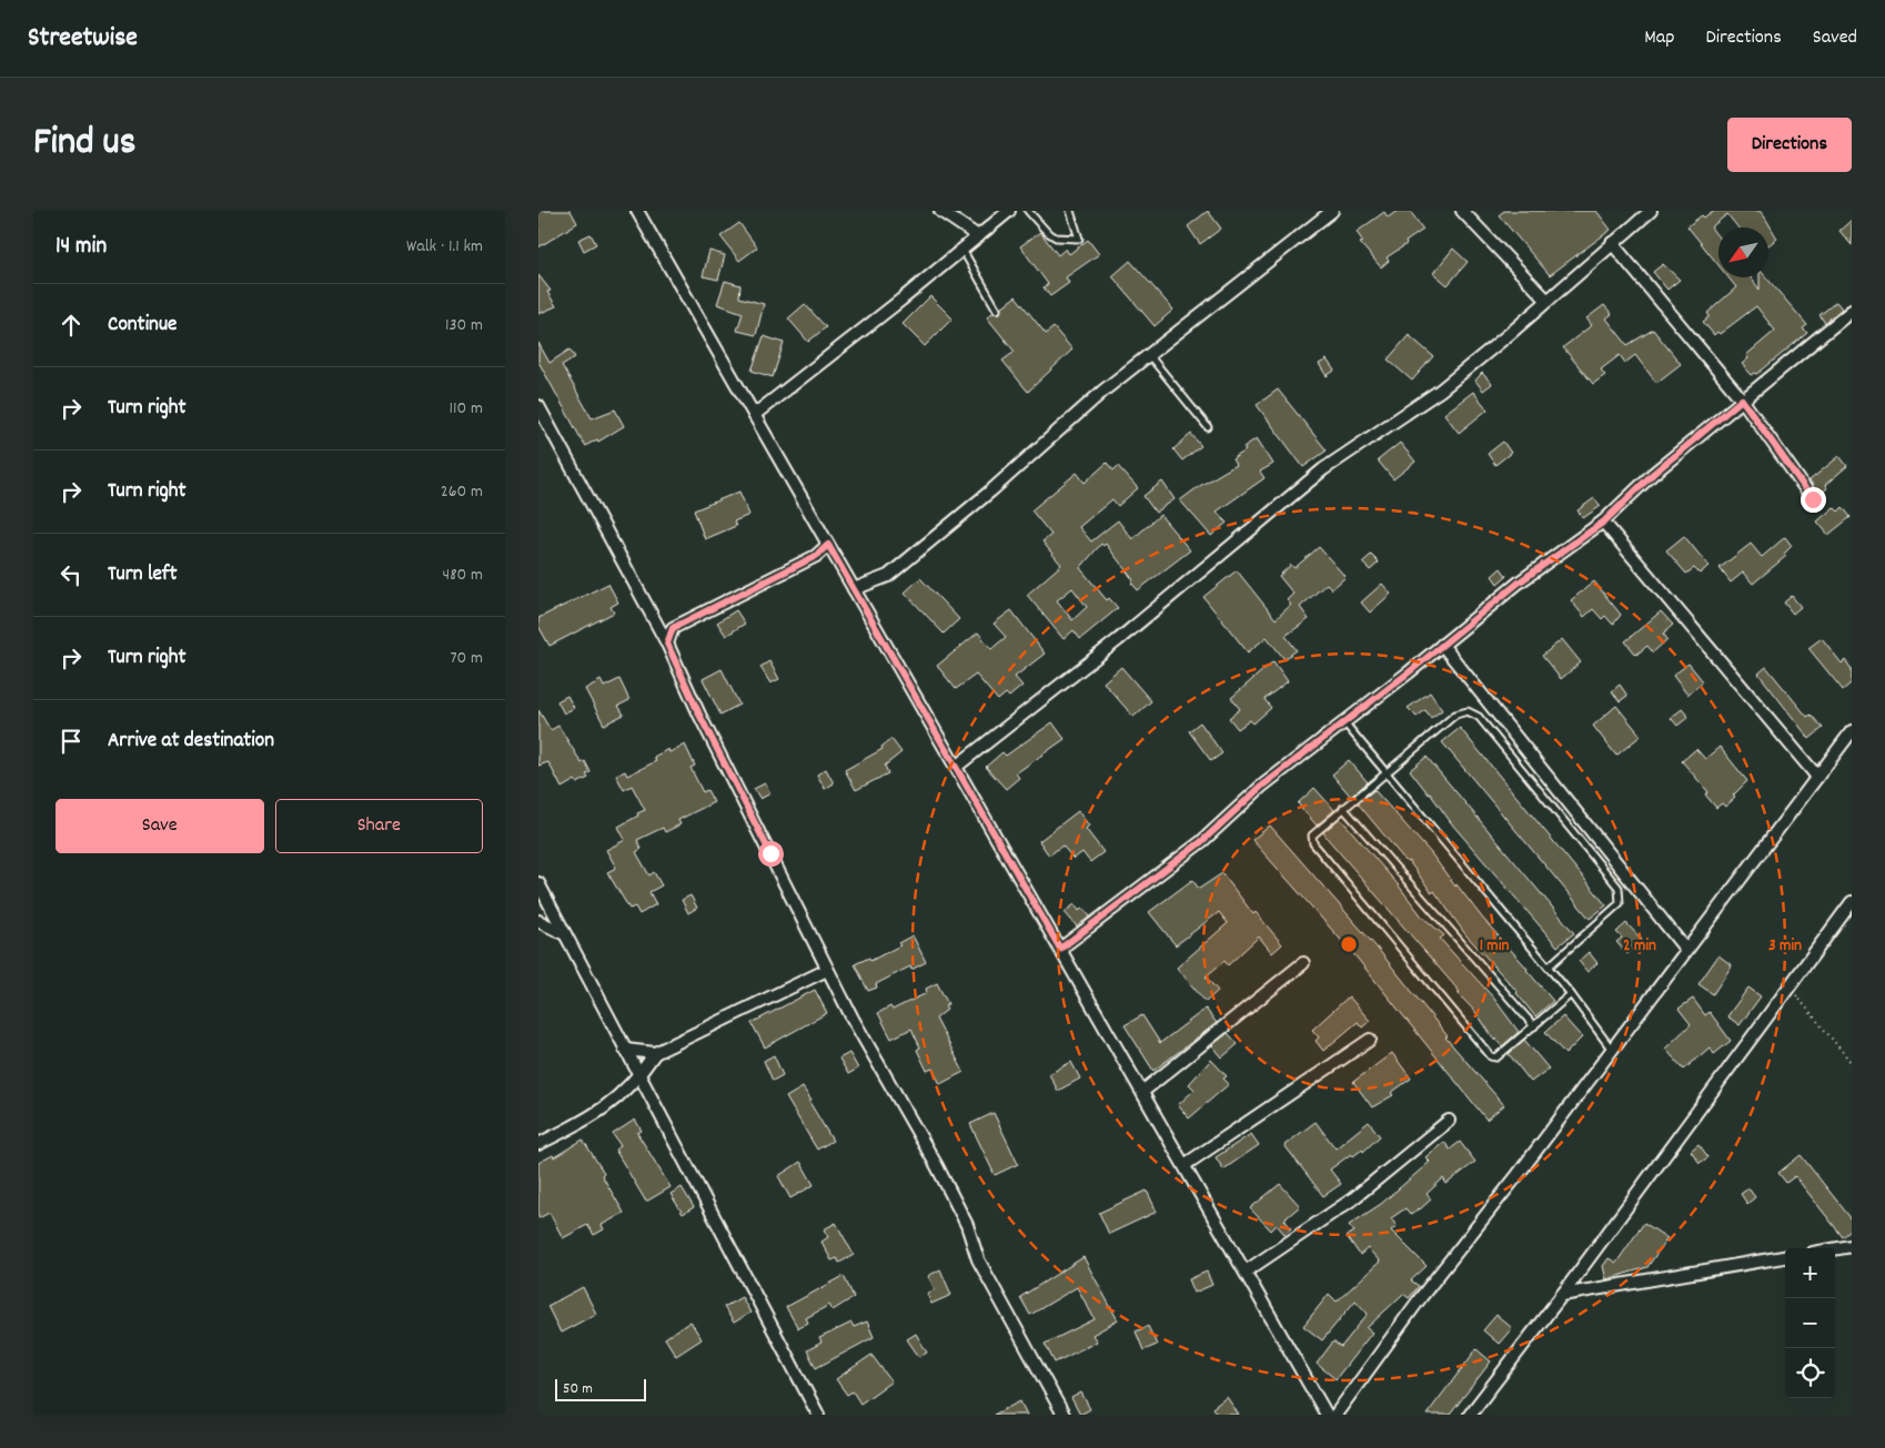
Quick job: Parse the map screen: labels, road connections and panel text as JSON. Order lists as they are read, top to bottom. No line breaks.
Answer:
{"scale_bar":"50 m","north":"bottom left","page":{"header":"Streetwise","nav":["Map","Directions","Saved"],"title":"Find us","buttons":["Directions",["Save","Share"]],"heading":["14 min","Walk · 1.1 km"],"list":[["Continue","130 m"],["Turn right","110 m"],["Turn right","260 m"],["Turn left","480 m"],["Turn right","70 m"],"Arrive at destination"],"map_buttons":["+","−"],"scale":"50 m"},"rings":["1 min","2 min","3 min"]}
